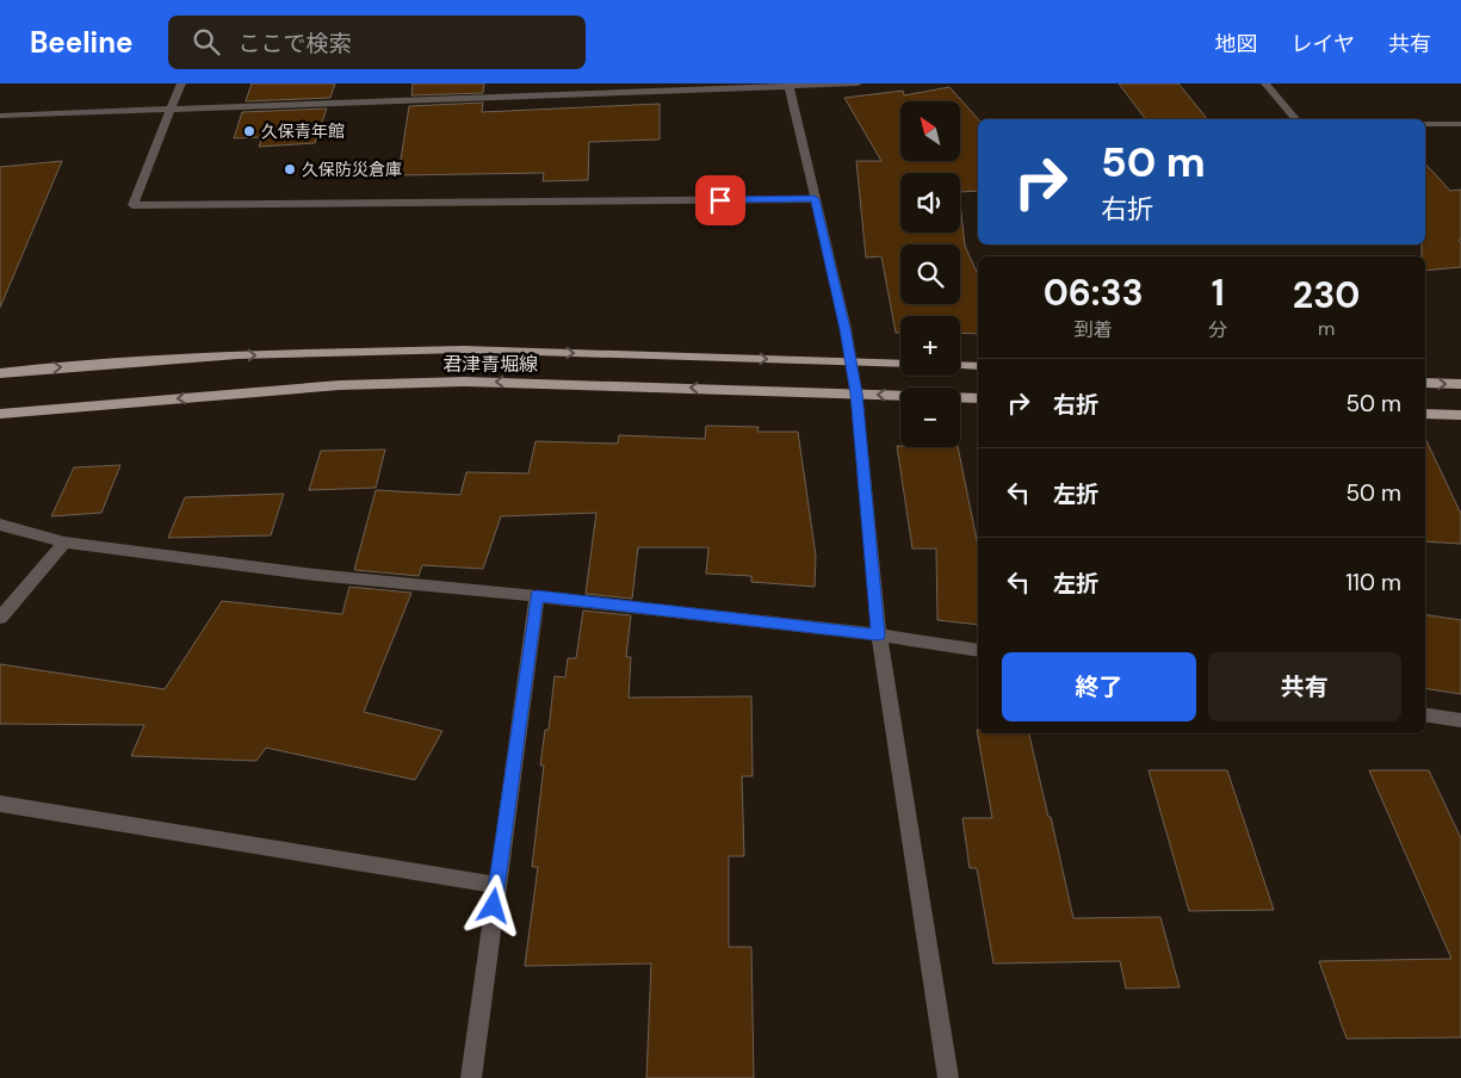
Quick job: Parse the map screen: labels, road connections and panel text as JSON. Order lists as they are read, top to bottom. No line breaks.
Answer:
{"streets":{"main road":["君津青堀線"]},"places":["久保青年館","久保防災倉庫"],"north":"top left","page":{"header":"Beeline","search":"ここで検索","nav":["地図","レイヤ","共有"],"map_buttons":["+","−"],"turn":["50 m","右折"],"eta":["06:33","到着","1","分","230","m"],"list":[{"name":"右折","value":"50 m"},{"name":"左折","value":"50 m"},{"name":"左折","value":"110 m"}],"buttons":["終了","共有"]}}
